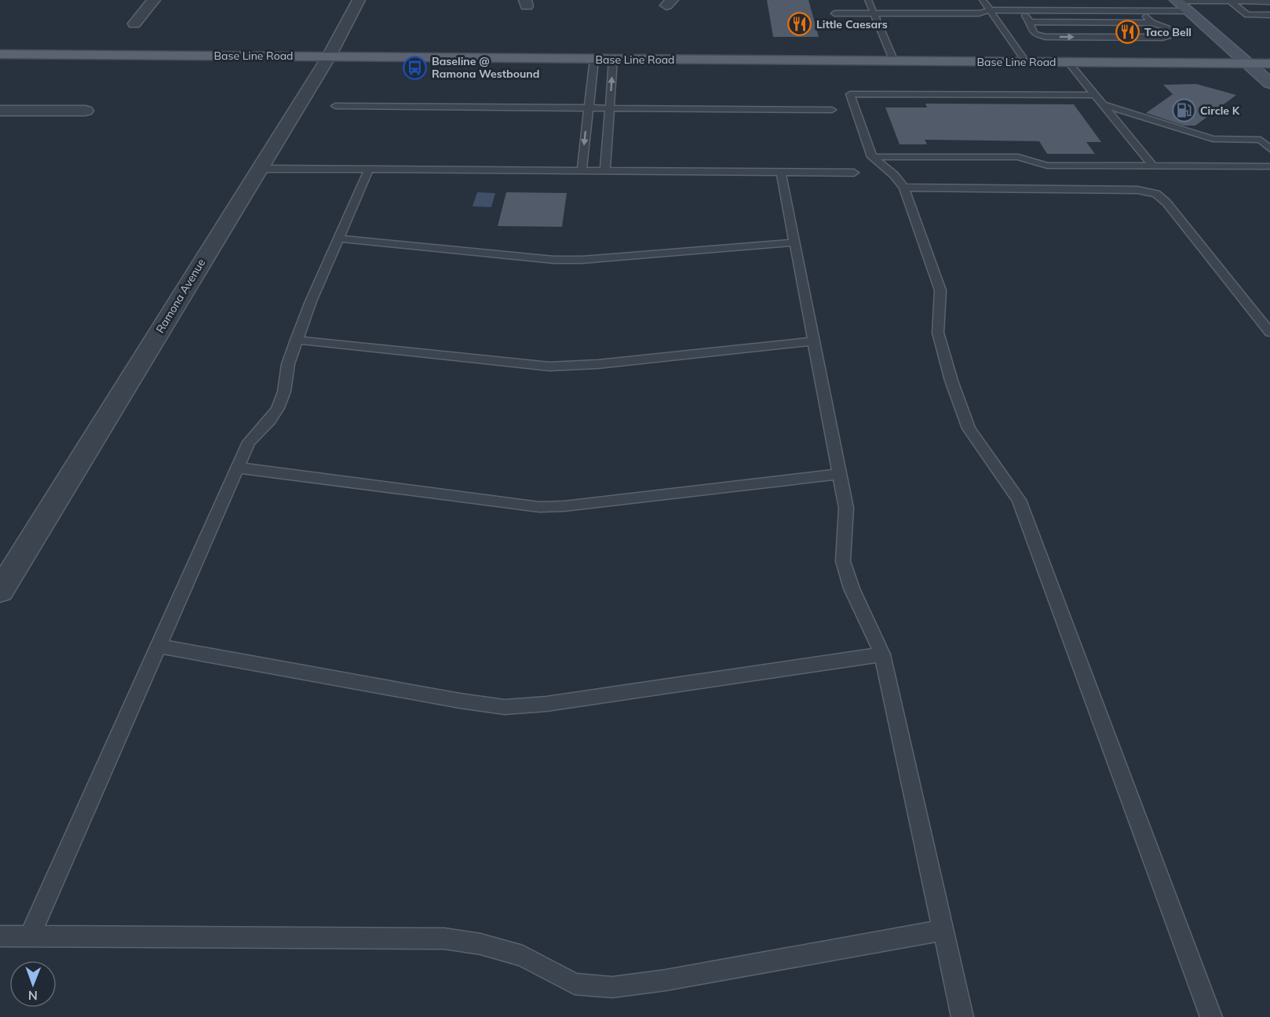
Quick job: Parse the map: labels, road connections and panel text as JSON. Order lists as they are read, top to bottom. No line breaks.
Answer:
{"streets":{"main road":["Base Line Road"],"street":["Ramona Avenue"]},"crossings":[["Base Line Road","Ramona Avenue"]],"places":{"restaurant":["Little Caesars","Taco Bell"],"bus stop":["Baseline @ Ramona Westbound"],"fuel station":["Circle K"]},"north":"bottom"}
